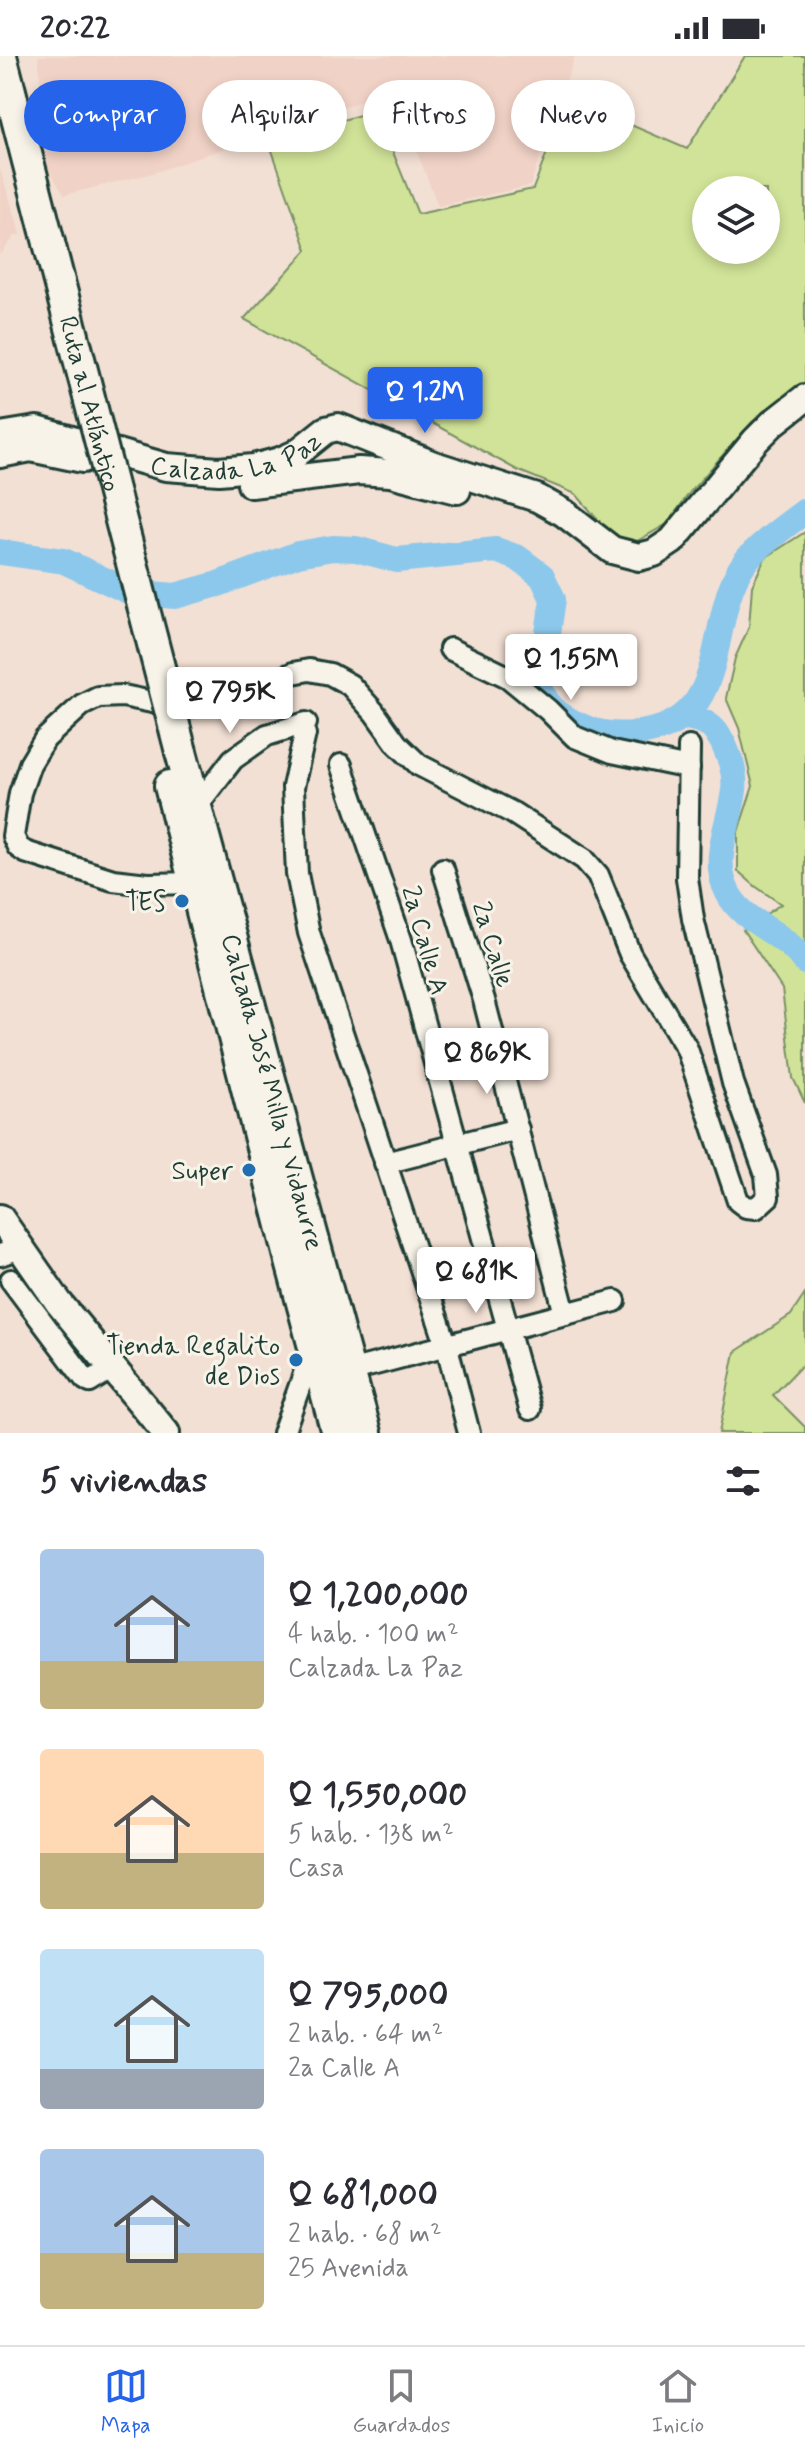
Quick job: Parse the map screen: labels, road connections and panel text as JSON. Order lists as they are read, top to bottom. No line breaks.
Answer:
{"streets":{"highway":["Ruta al Atlántico","Calzada José Milla y Vidaurre"],"main road":["Calzada La Paz"],"street":["2a Calle A","2a Calle"]},"crossings":[["Ruta al Atlántico","Calzada José Milla y Vidaurre"]],"places":["TES","Super","Tienda Regalito de Dios"],"page":{"status":"20:22","chip":["Comprar","Alquilar","Filtros","Nuevo"],"price":["Q 1.2M","Q 1.55M","Q 795K","Q 869K","Q 681K"],"heading":"5 viviendas","list":[{"name":"Q 1,200,000","note":"4 hab. · 100 m² · Calzada La Paz"},{"name":"Q 1,550,000","note":"5 hab. · 138 m² · Casa"},{"name":"Q 795,000","note":"2 hab. · 64 m² · 2a Calle A"},{"name":"Q 681,000","note":"2 hab. · 68 m² · 25 Avenida"}],"tabs":["Mapa","Guardados","Inicio"]}}
